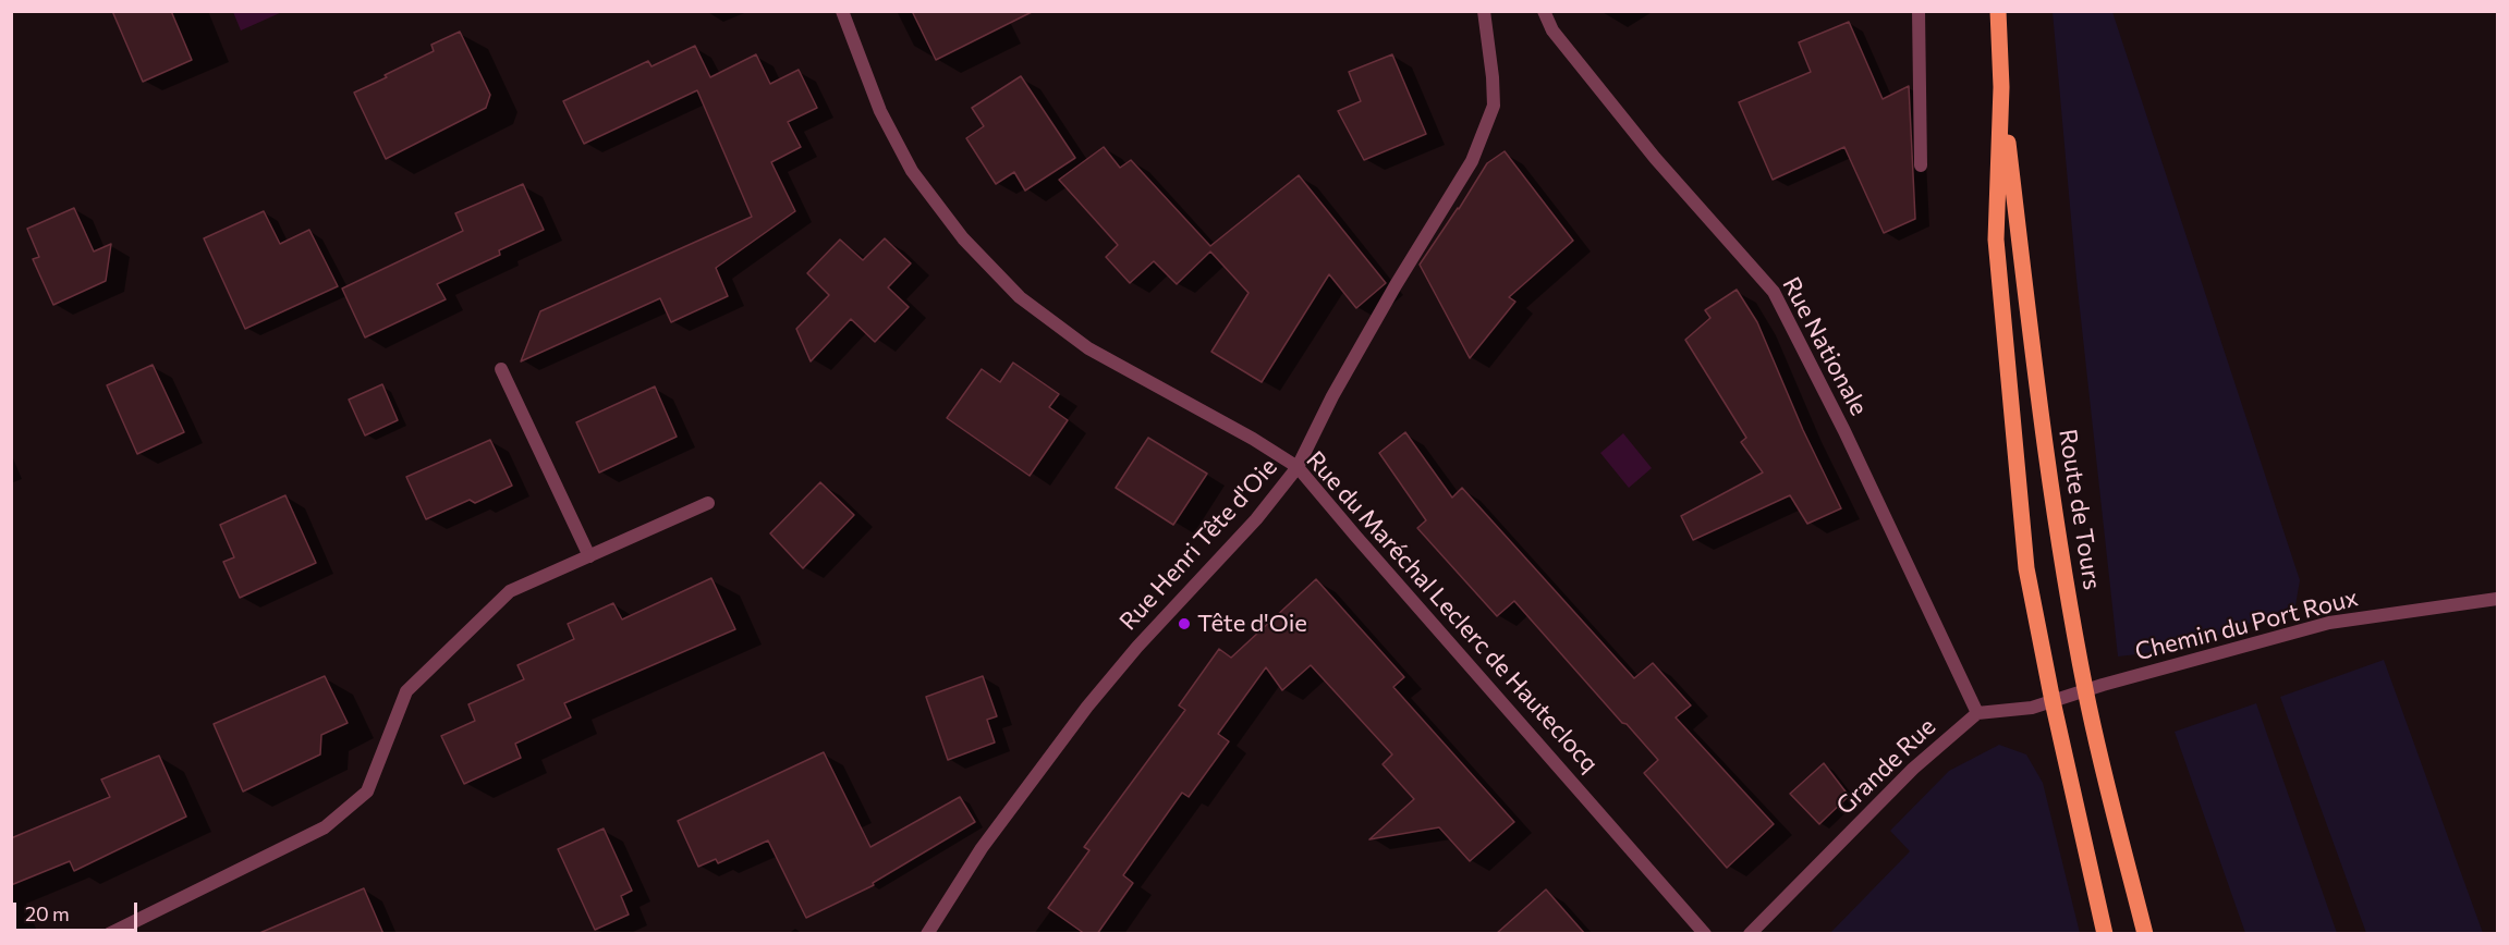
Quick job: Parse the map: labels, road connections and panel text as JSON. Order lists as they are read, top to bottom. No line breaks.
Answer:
{"streets":{"main road":["Route de Tours"],"street":["Rue Nationale","Rue Henri Tête d'Oie","Rue du Maréchal Leclerc de Hauteclocq","Chemin du Port Roux","Grande Rue"]},"crossings":[["Rue Nationale","Grande Rue"],["Route de Tours","Chemin du Port Roux"],["Rue Henri Tête d'Oie","Rue du Maréchal Leclerc de Hauteclocq"]],"places":["Tête d'Oie"],"scale_bar":"20 m"}
